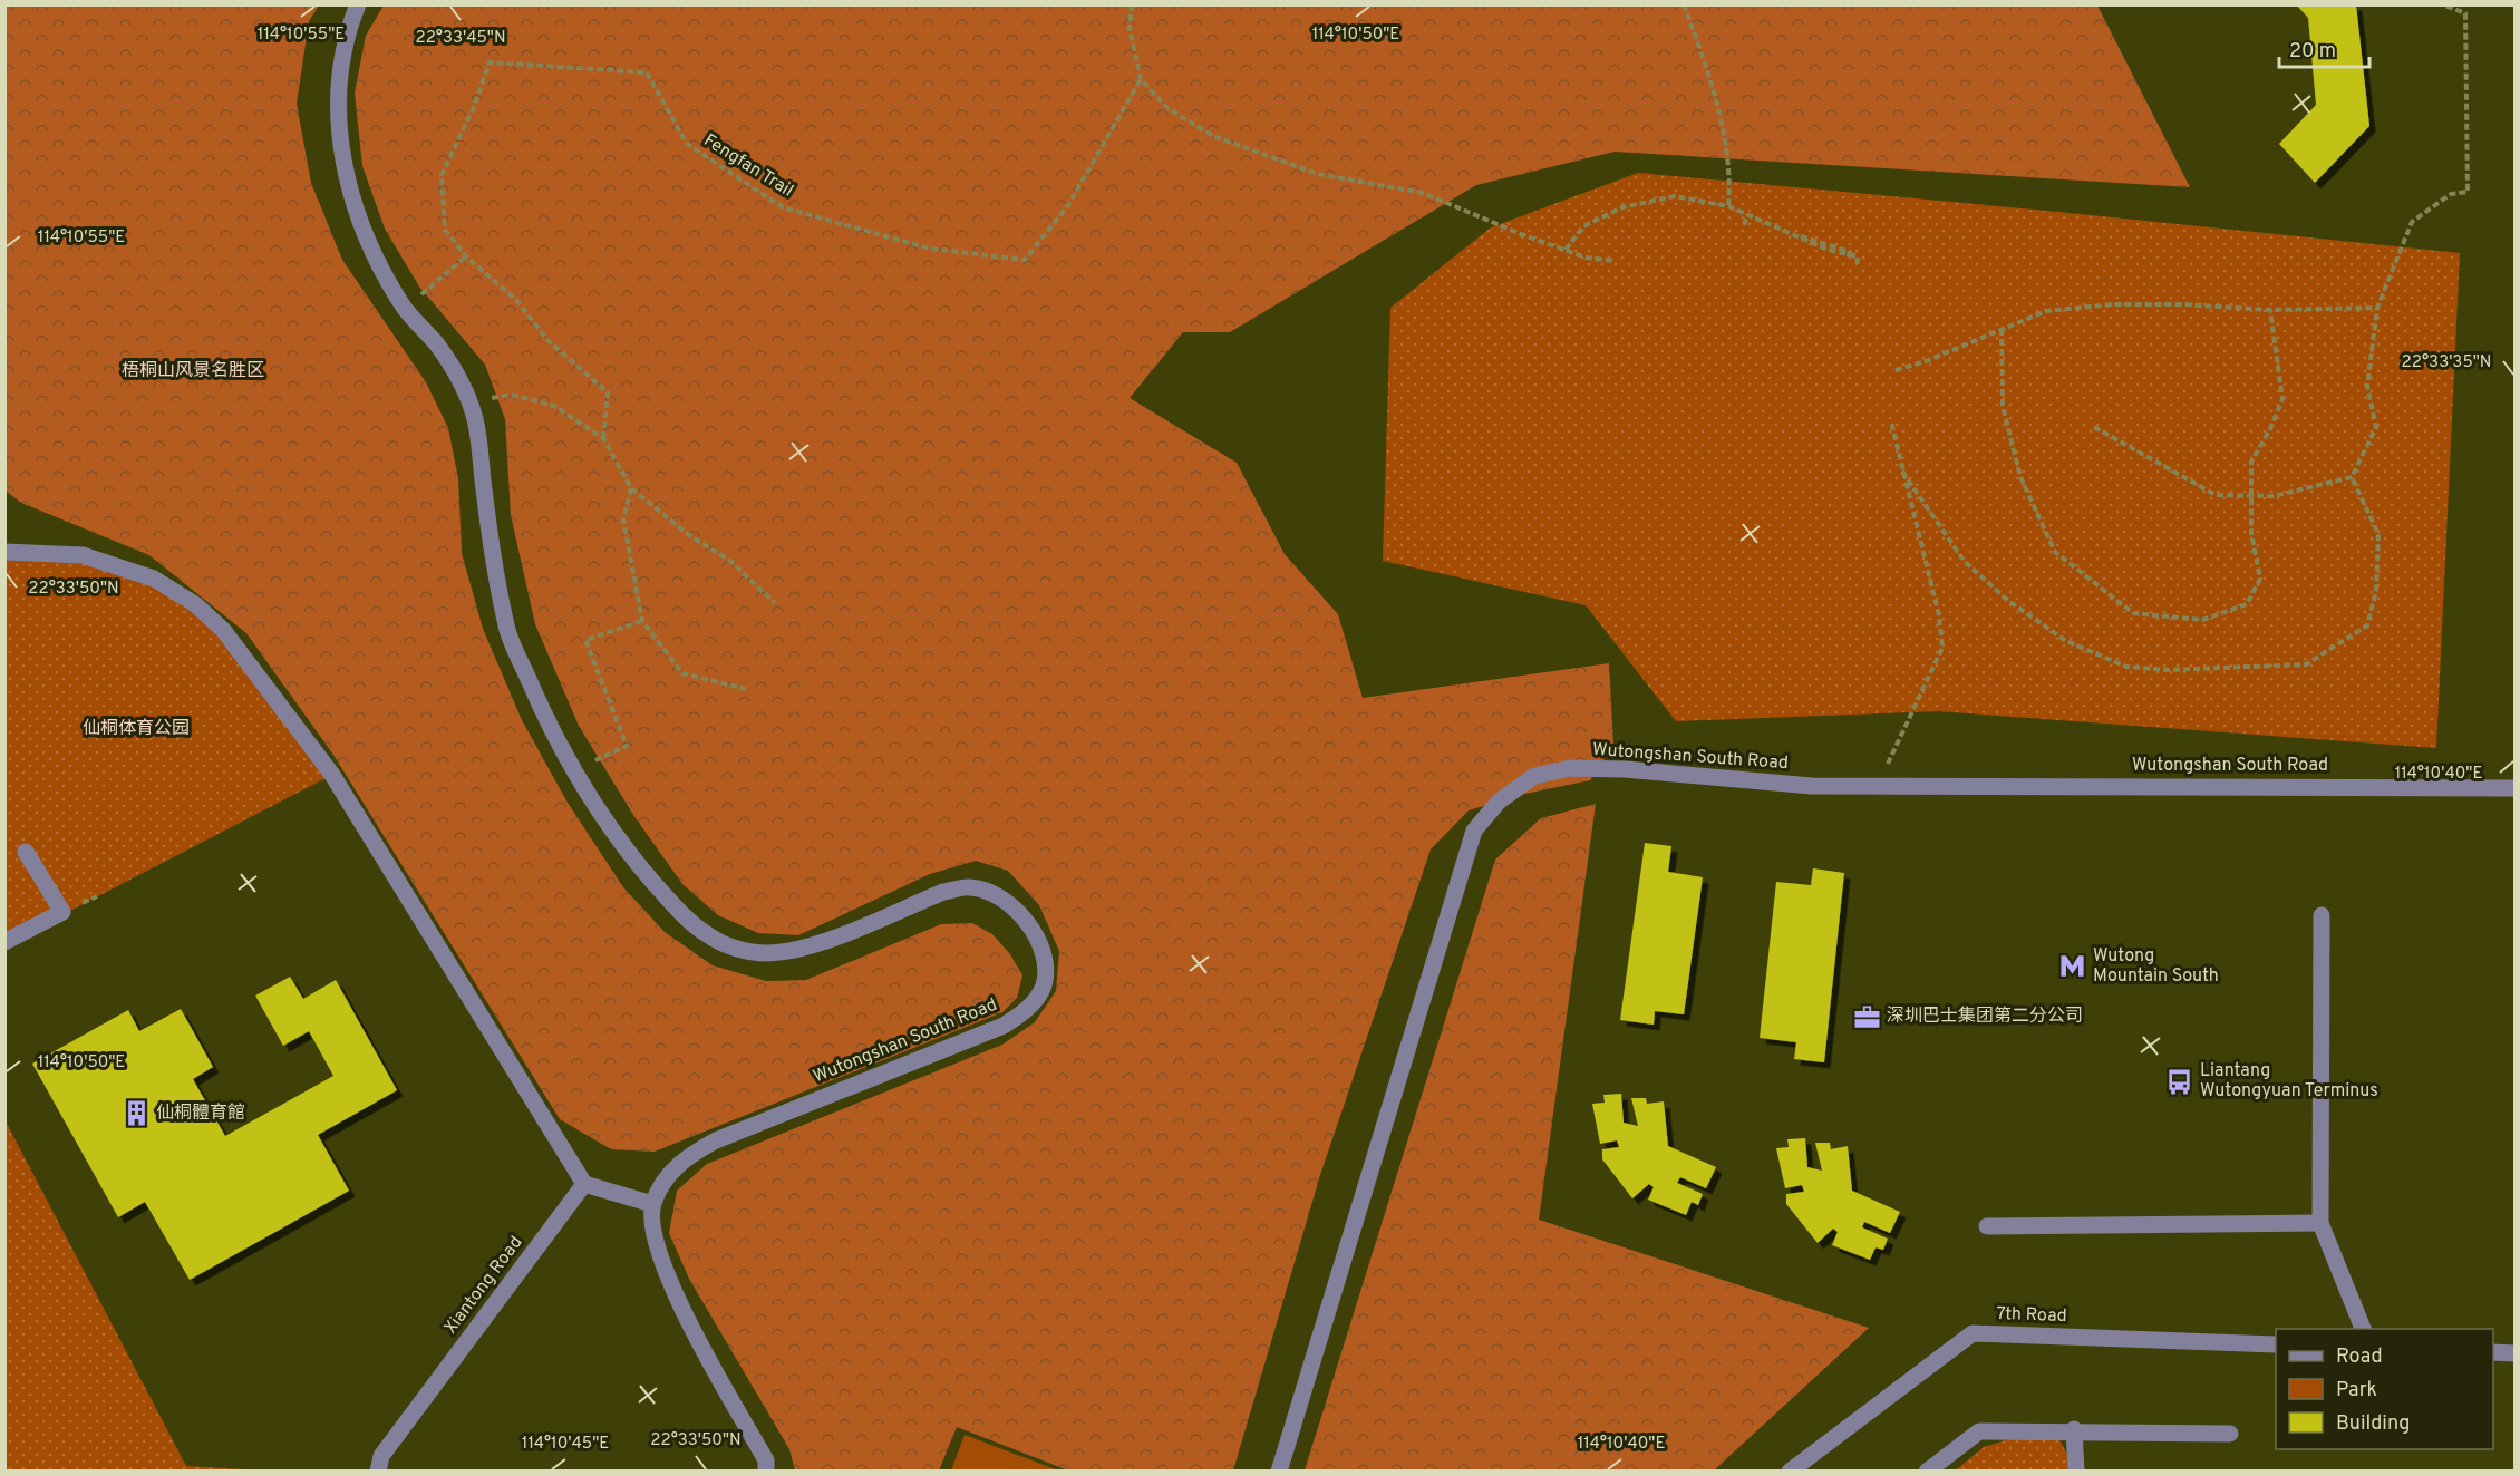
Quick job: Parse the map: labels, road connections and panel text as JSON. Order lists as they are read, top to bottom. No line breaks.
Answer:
{"streets":{"street":["Wutongshan South Road","Xiantong Road","7th Road"],"path":["Fengfan Trail"]},"parks":["梧桐山风景名胜区","仙桐体育公园"],"places":{"metro station":["Wutong Mountain South"],"office":["深圳巴士集团第二分公司"],"bus stop":["Liantang Wutongyuan Terminus"],"building":["仙桐體育館"]},"legend":["Road","Park","Building"],"scale_bar":"20 m","coordinates":["114°10'55\"E","114°10'50\"E","22°33'45\"N","22°33'35\"N","22°33'50\"N","114°10'40\"E","114°10'45\"E"]}
